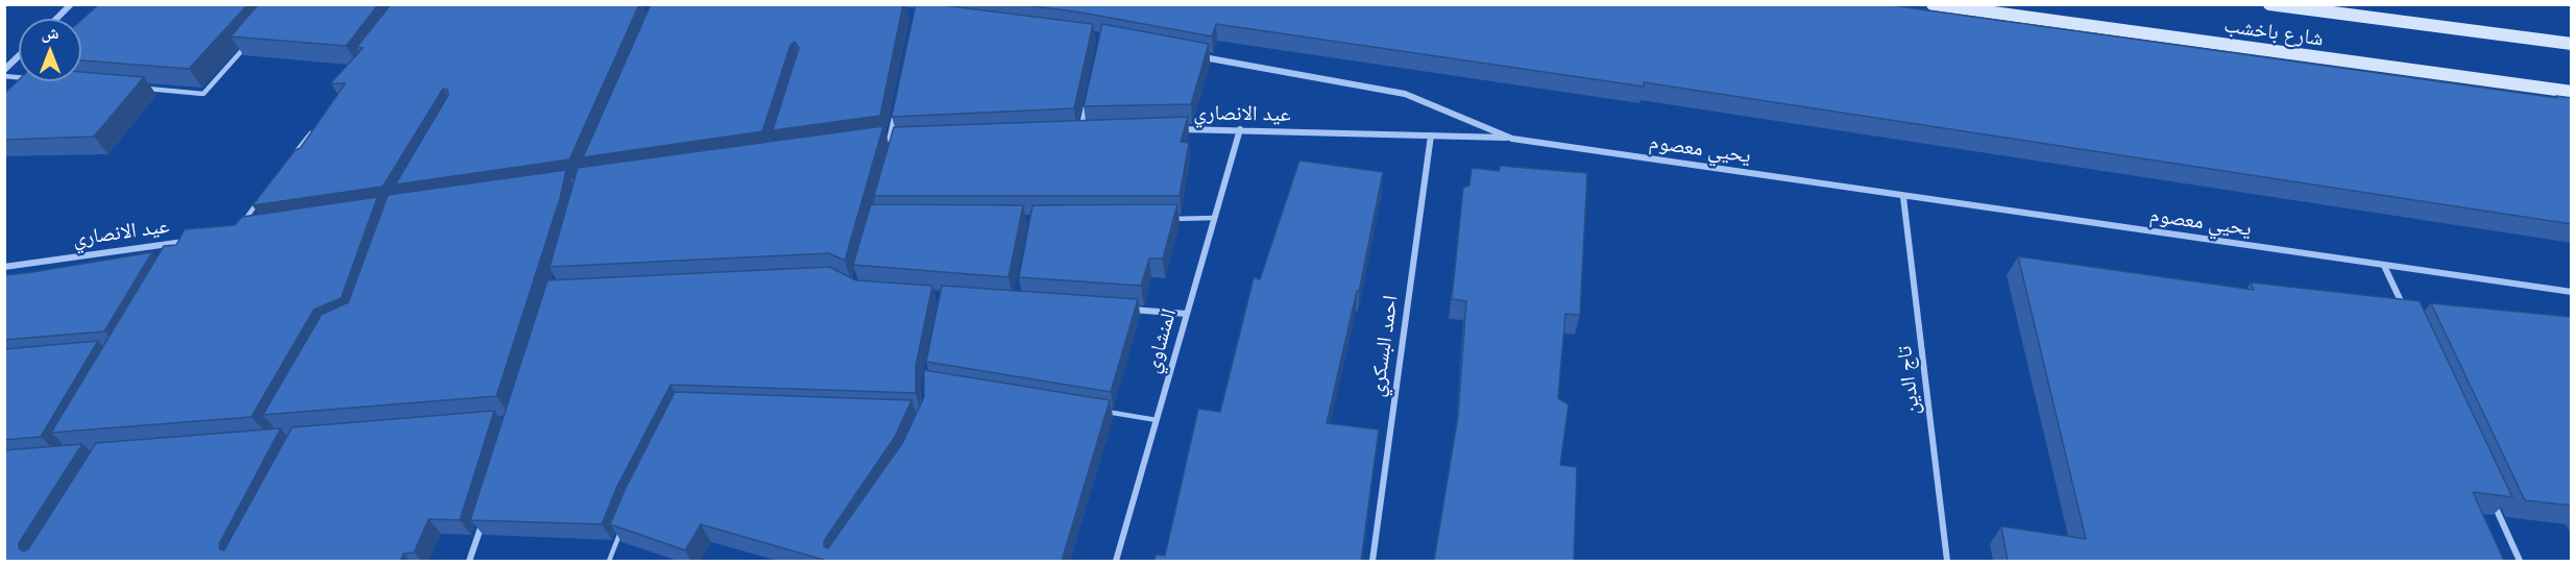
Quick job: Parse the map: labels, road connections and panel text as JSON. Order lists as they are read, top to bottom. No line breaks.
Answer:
{"streets":{"main road":["شارع باخشب"],"street":["عيد الانصاري","يحيي معصوم","المنشاوي","احمد البسكري","تاج الدين"]},"crossings":[["عيد الانصاري","يحيي معصوم"],["عيد الانصاري","المنشاوي"],["عيد الانصاري","احمد البسكري"],["يحيي معصوم","تاج الدين"]],"north":"top"}
